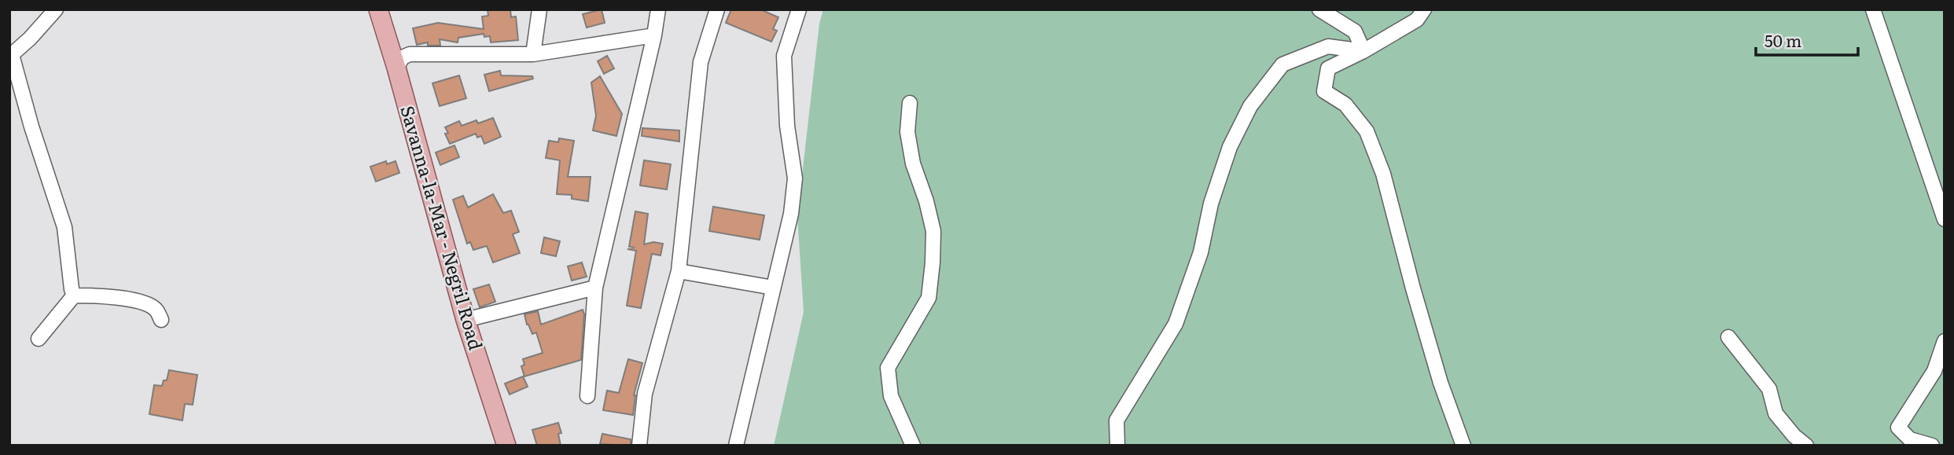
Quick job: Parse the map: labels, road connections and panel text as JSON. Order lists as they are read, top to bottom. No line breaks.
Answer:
{"streets":{"main road":["Savanna-la-Mar - Negril Road"]},"scale_bar":"50 m"}
